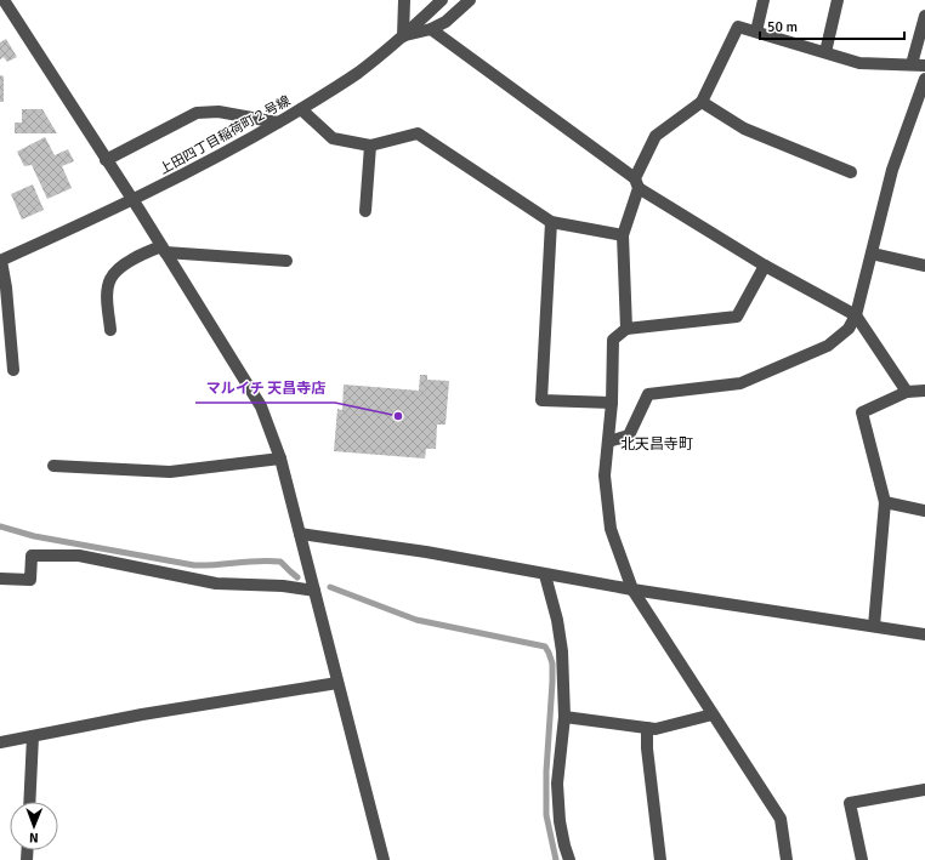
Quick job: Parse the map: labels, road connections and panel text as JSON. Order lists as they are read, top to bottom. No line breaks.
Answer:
{"streets":{"street":["上田四丁目稲荷町２号線"]},"districts":["北天昌寺町"],"places":["マルイチ 天昌寺店"],"scale_bar":"50 m","north":"bottom"}
